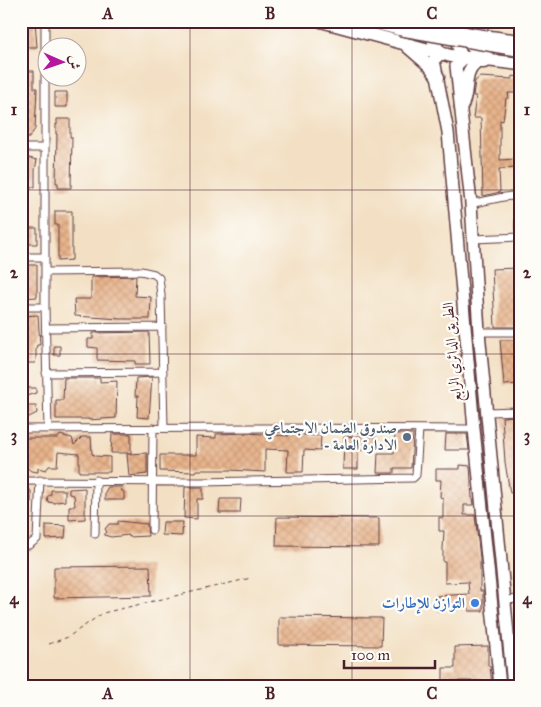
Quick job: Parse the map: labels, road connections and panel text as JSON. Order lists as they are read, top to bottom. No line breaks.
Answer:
{"streets":{"main road":["الطريق الدائري الرابع"]},"places":["صندوق الضمان الاجتماعي - الادارة العامة","التوازن للإطارات"],"scale_bar":"100 m","north":"right","grid":{"columns":["A","B","C"],"rows":["1","2","3","4"]}}
